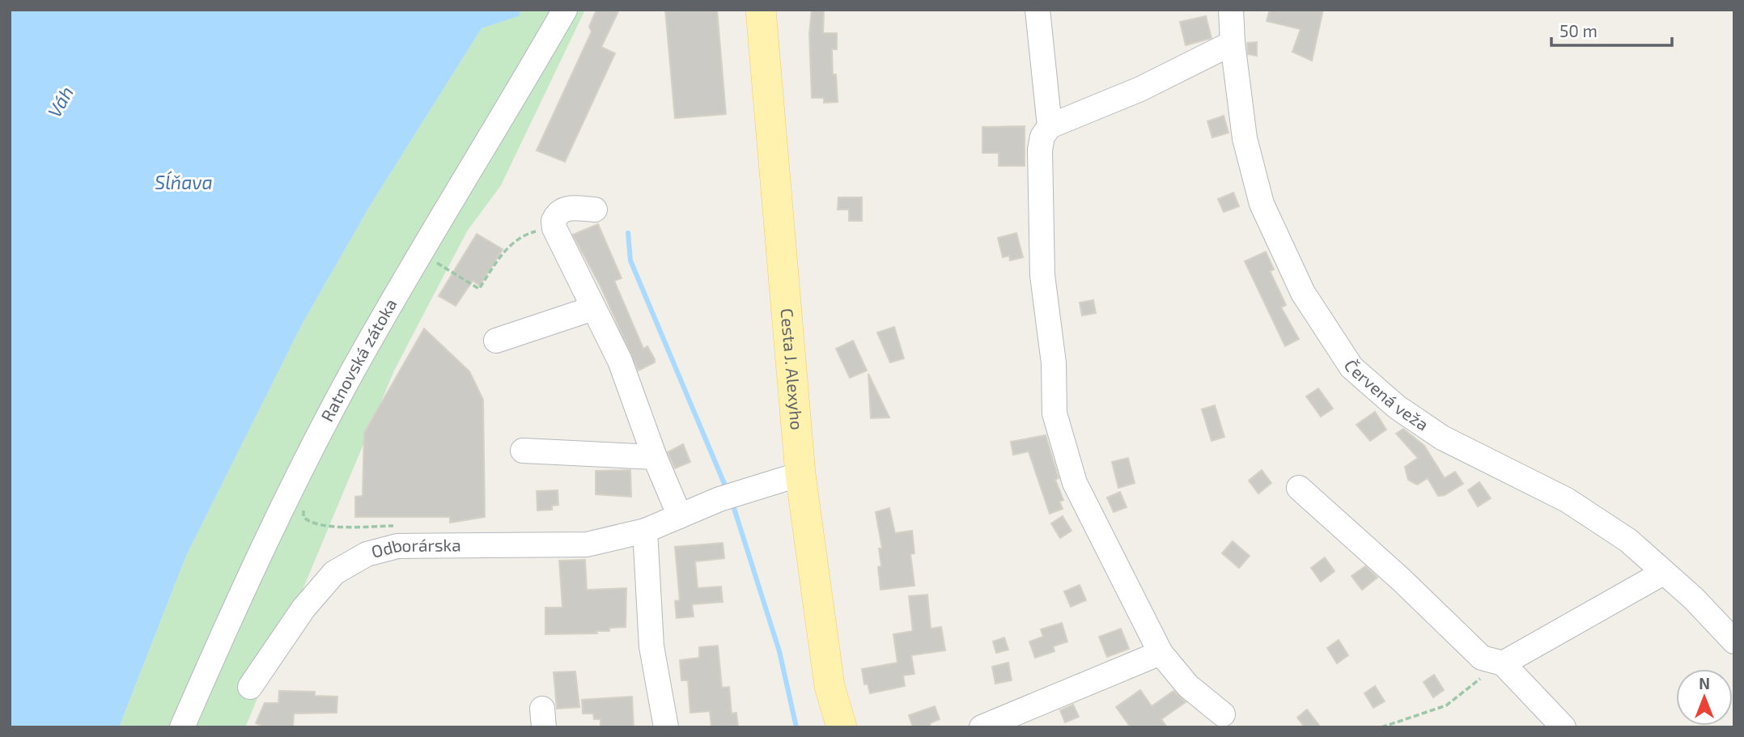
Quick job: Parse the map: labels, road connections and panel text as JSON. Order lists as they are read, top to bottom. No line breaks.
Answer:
{"streets":{"main road":["Cesta J. Alexyho"],"lane":["Ratnovská zátoka","Červená veža","Odborárska"]},"crossings":[["Cesta J. Alexyho","Odborárska"]],"water":["Váh","Sĺňava"],"scale_bar":"50 m","north":"top"}
